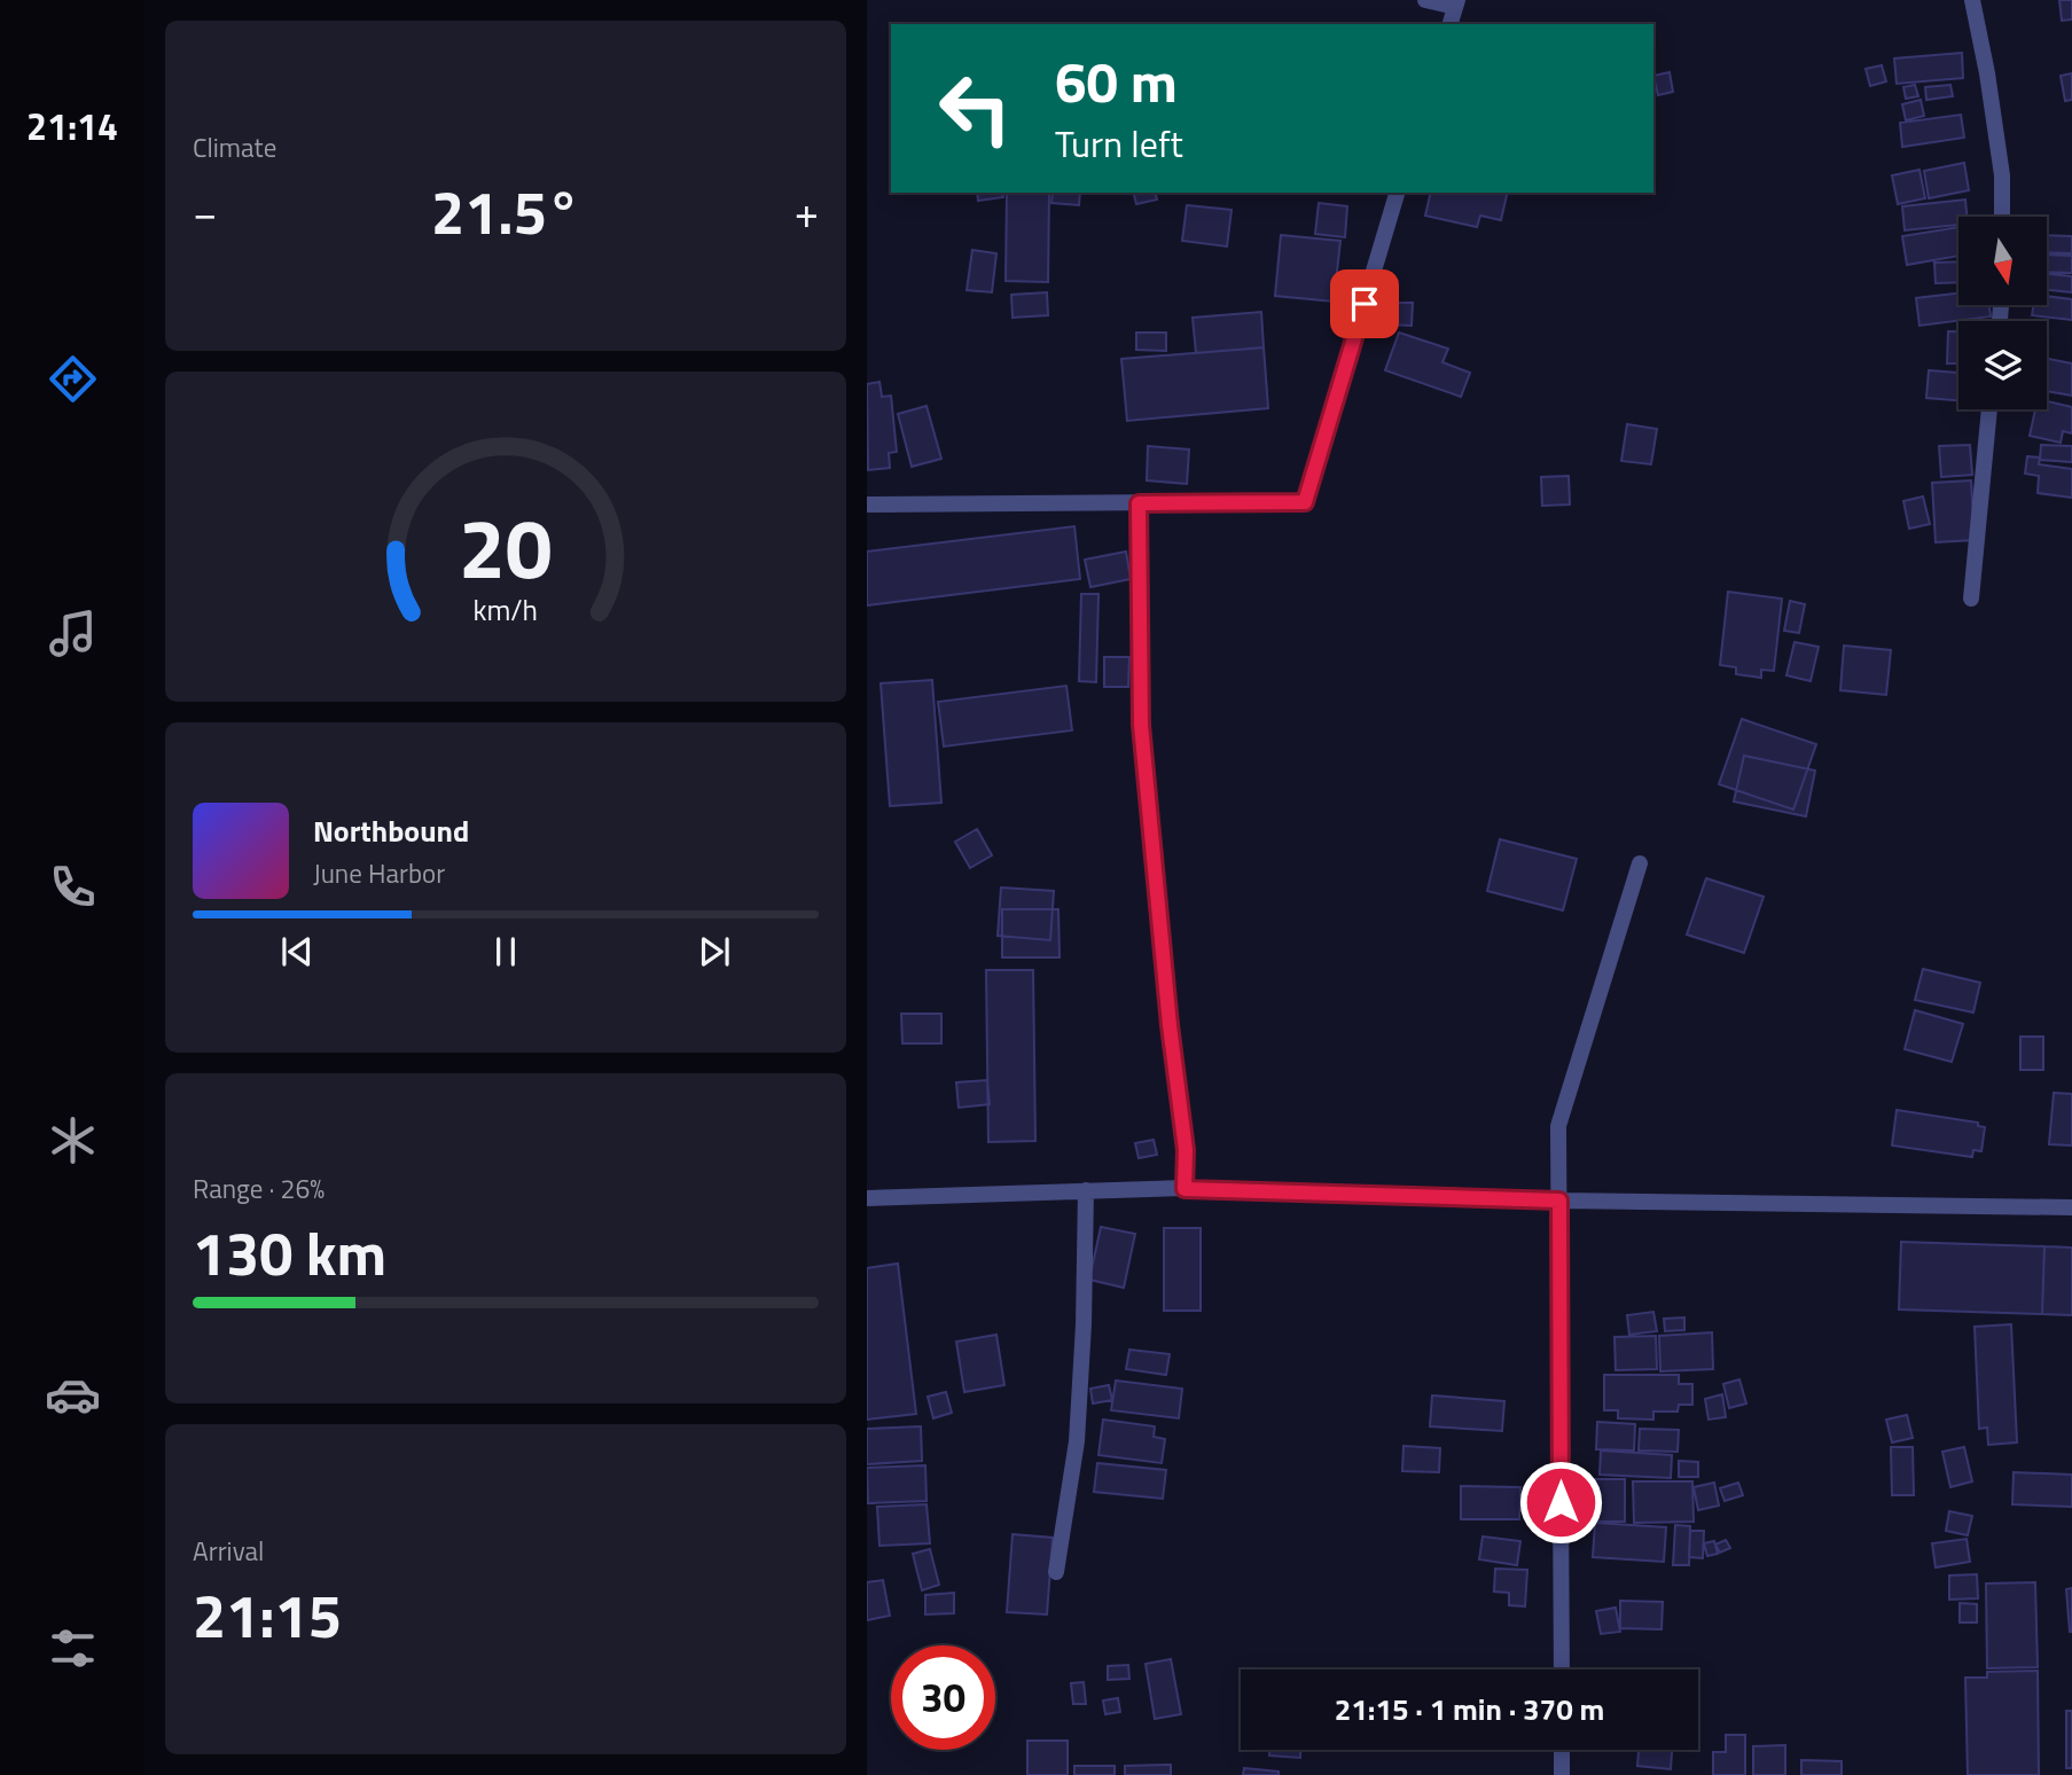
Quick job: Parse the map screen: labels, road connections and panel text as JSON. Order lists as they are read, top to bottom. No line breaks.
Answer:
{"north":"bottom","page":{"tabs":"21:14","tile":["Climate",["Range · 26%","130 km"],["Arrival","21:15"]],"turn":["60 m","Turn left"],"heat":["−","21.5°","+"],"song":["Northbound","June Harbor"],"limit":"30","trip":"21:15 · 1 min · 370 m","gauge":["20","km/h"]}}
